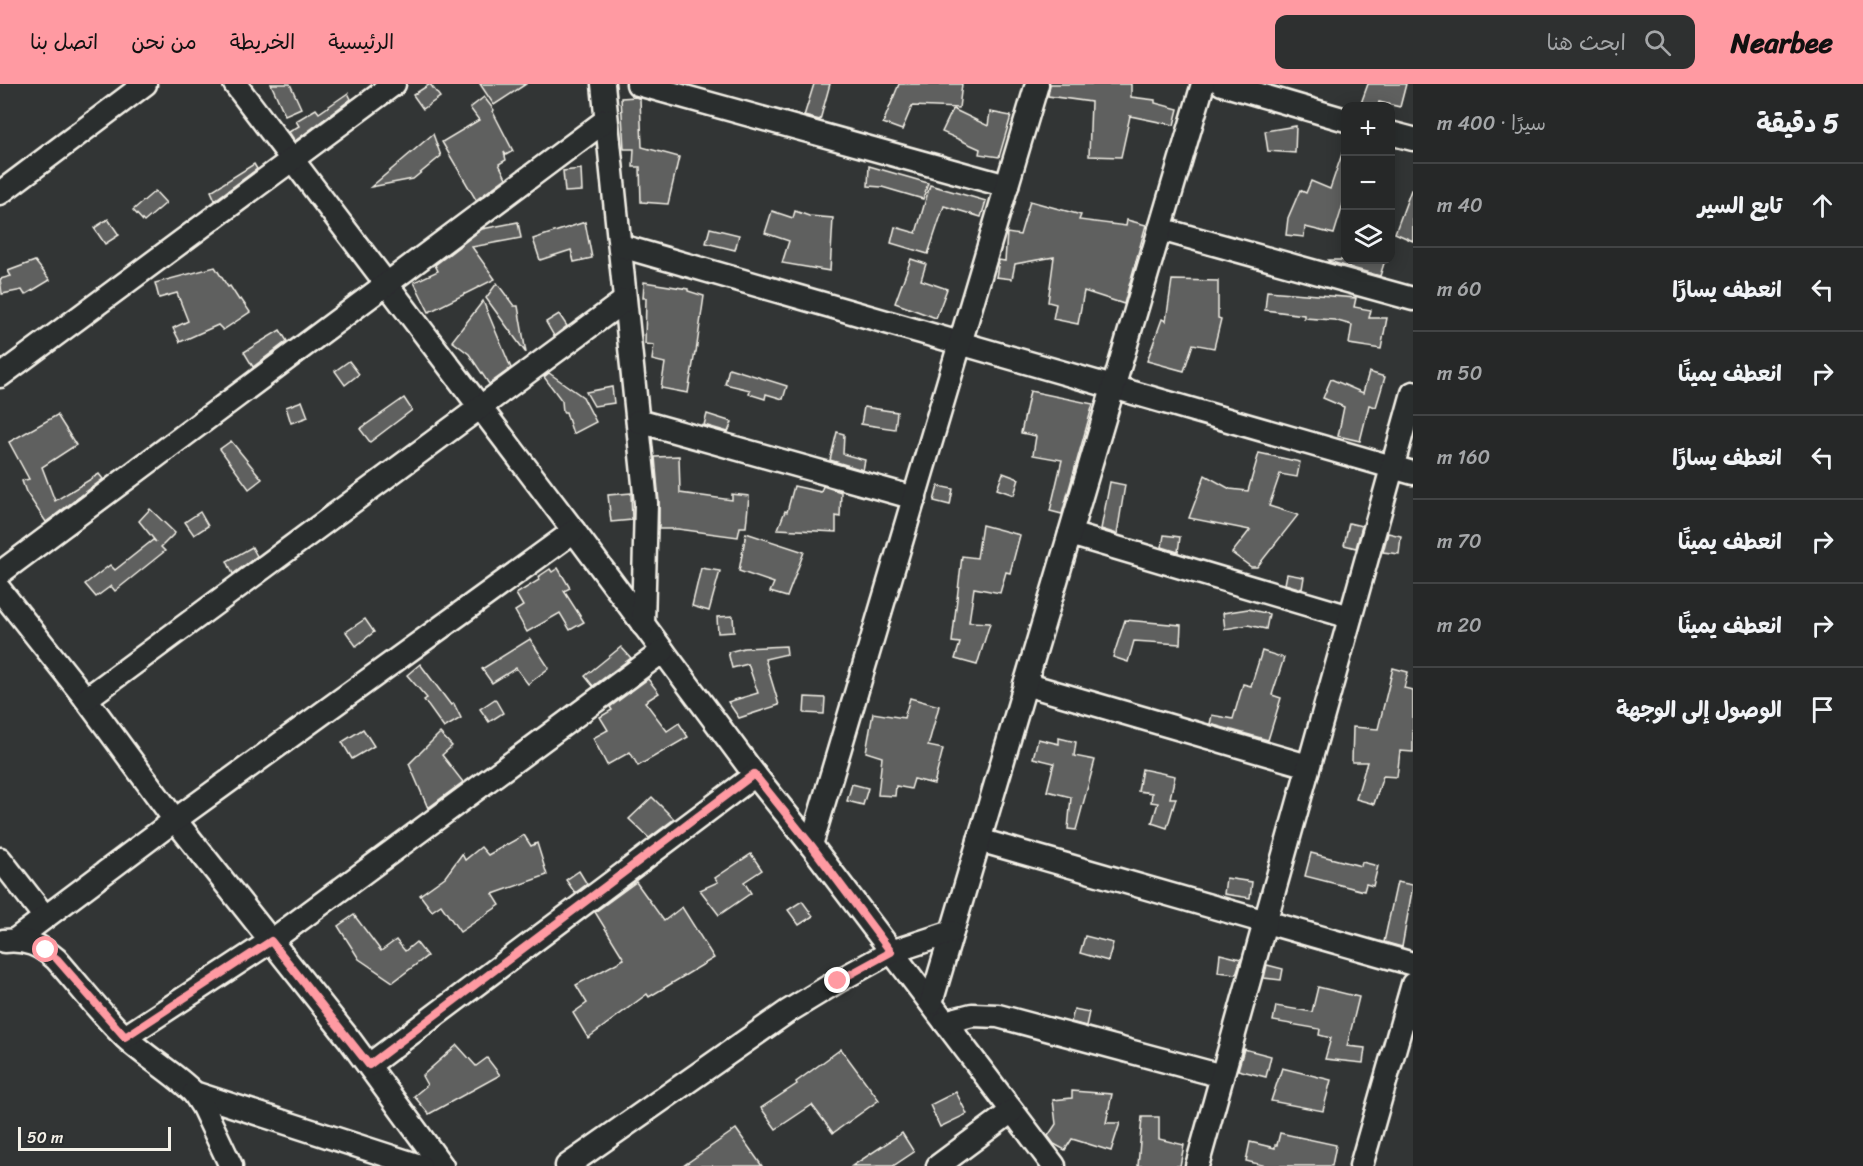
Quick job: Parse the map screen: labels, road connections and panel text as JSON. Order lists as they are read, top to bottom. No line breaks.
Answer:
{"scale_bar":"50 m","page":{"header":"Nearbee","search":"ابحث هنا","nav":["الرئيسية","الخريطة","من نحن","اتصل بنا"],"heading":["5 دقيقة","سيرًا · 400 m"],"map_buttons":["+","−"],"list":[["تابع السير","40 m"],["انعطف يسارًا","60 m"],["انعطف يمينًا","50 m"],["انعطف يسارًا","160 m"],["انعطف يمينًا","70 m"],["انعطف يمينًا","20 m"],"الوصول إلى الوجهة"],"scale":"50 m"}}
